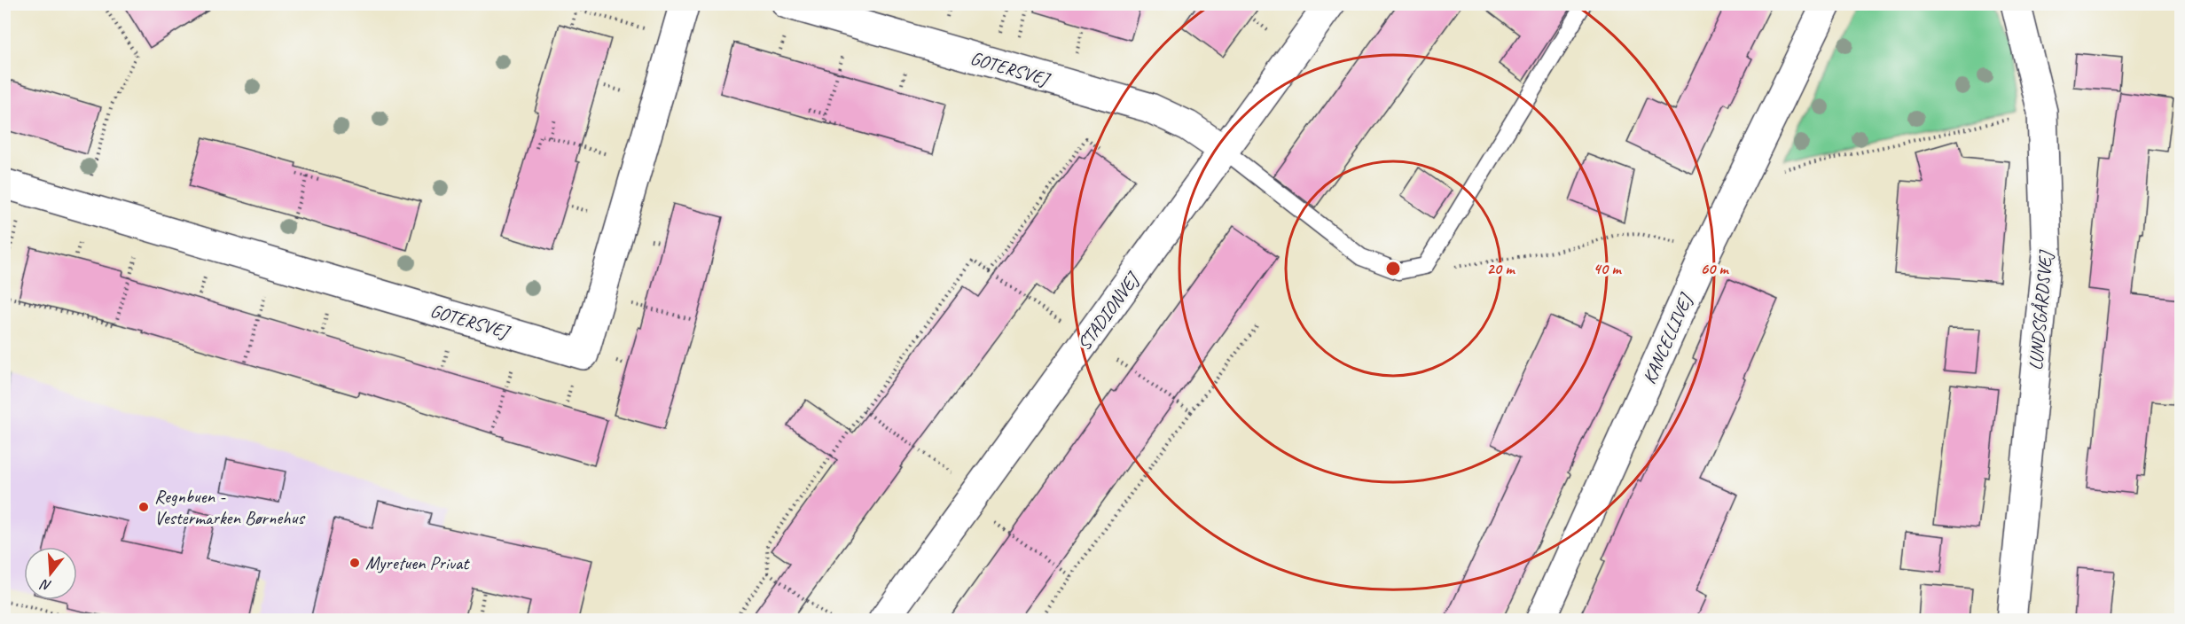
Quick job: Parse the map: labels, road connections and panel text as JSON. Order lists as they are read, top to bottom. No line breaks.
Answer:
{"streets":{"street":["GOTERSVEJ","LUNDSGÅRDSVEJ","STADIONVEJ","KANCELLIVEJ"]},"crossings":[["GOTERSVEJ","STADIONVEJ"]],"places":["Regnbuen - Vestermarken Børnehus","Myretuen Privat"],"north":"bottom","rings":["20 m","40 m","60 m"]}
